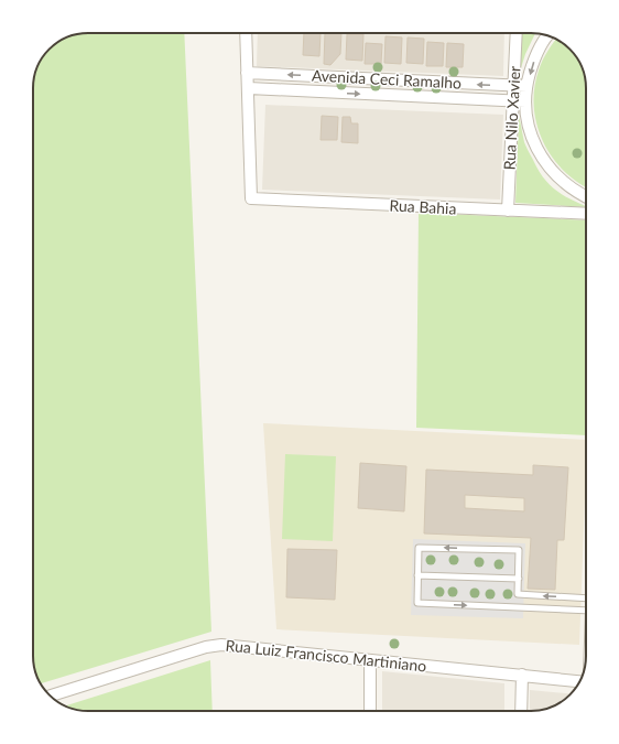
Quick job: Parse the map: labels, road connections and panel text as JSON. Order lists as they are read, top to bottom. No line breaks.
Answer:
{"streets":{"street":["Avenida Ceci Ramalho","Rua Nilo Xavier","Rua Bahia","Rua Luiz Francisco Martiniano"]},"crossings":[["Avenida Ceci Ramalho","Rua Nilo Xavier"],["Avenida Ceci Ramalho","Rua Bahia"],["Rua Nilo Xavier","Rua Bahia"]]}
